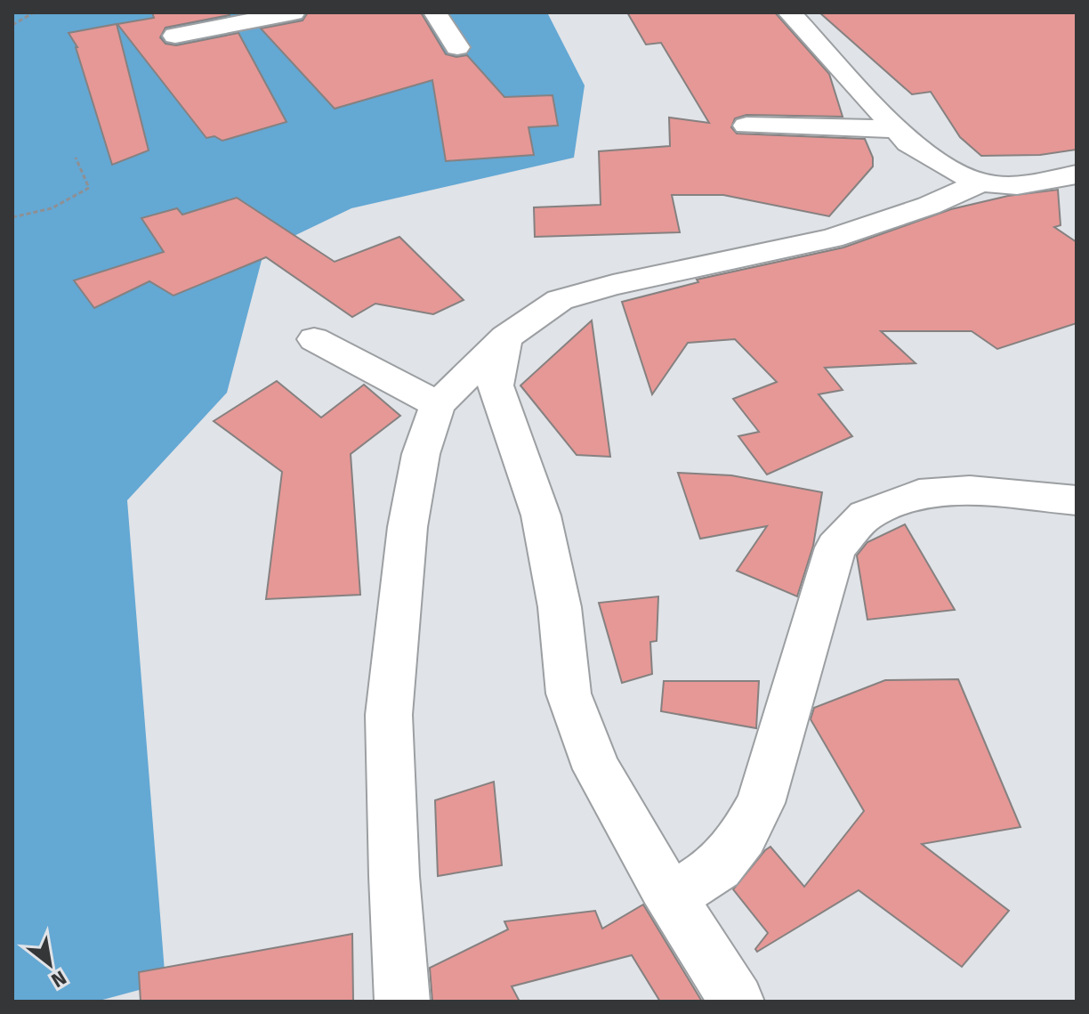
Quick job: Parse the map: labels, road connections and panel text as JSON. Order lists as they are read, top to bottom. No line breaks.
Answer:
{"north":"bottom right"}
